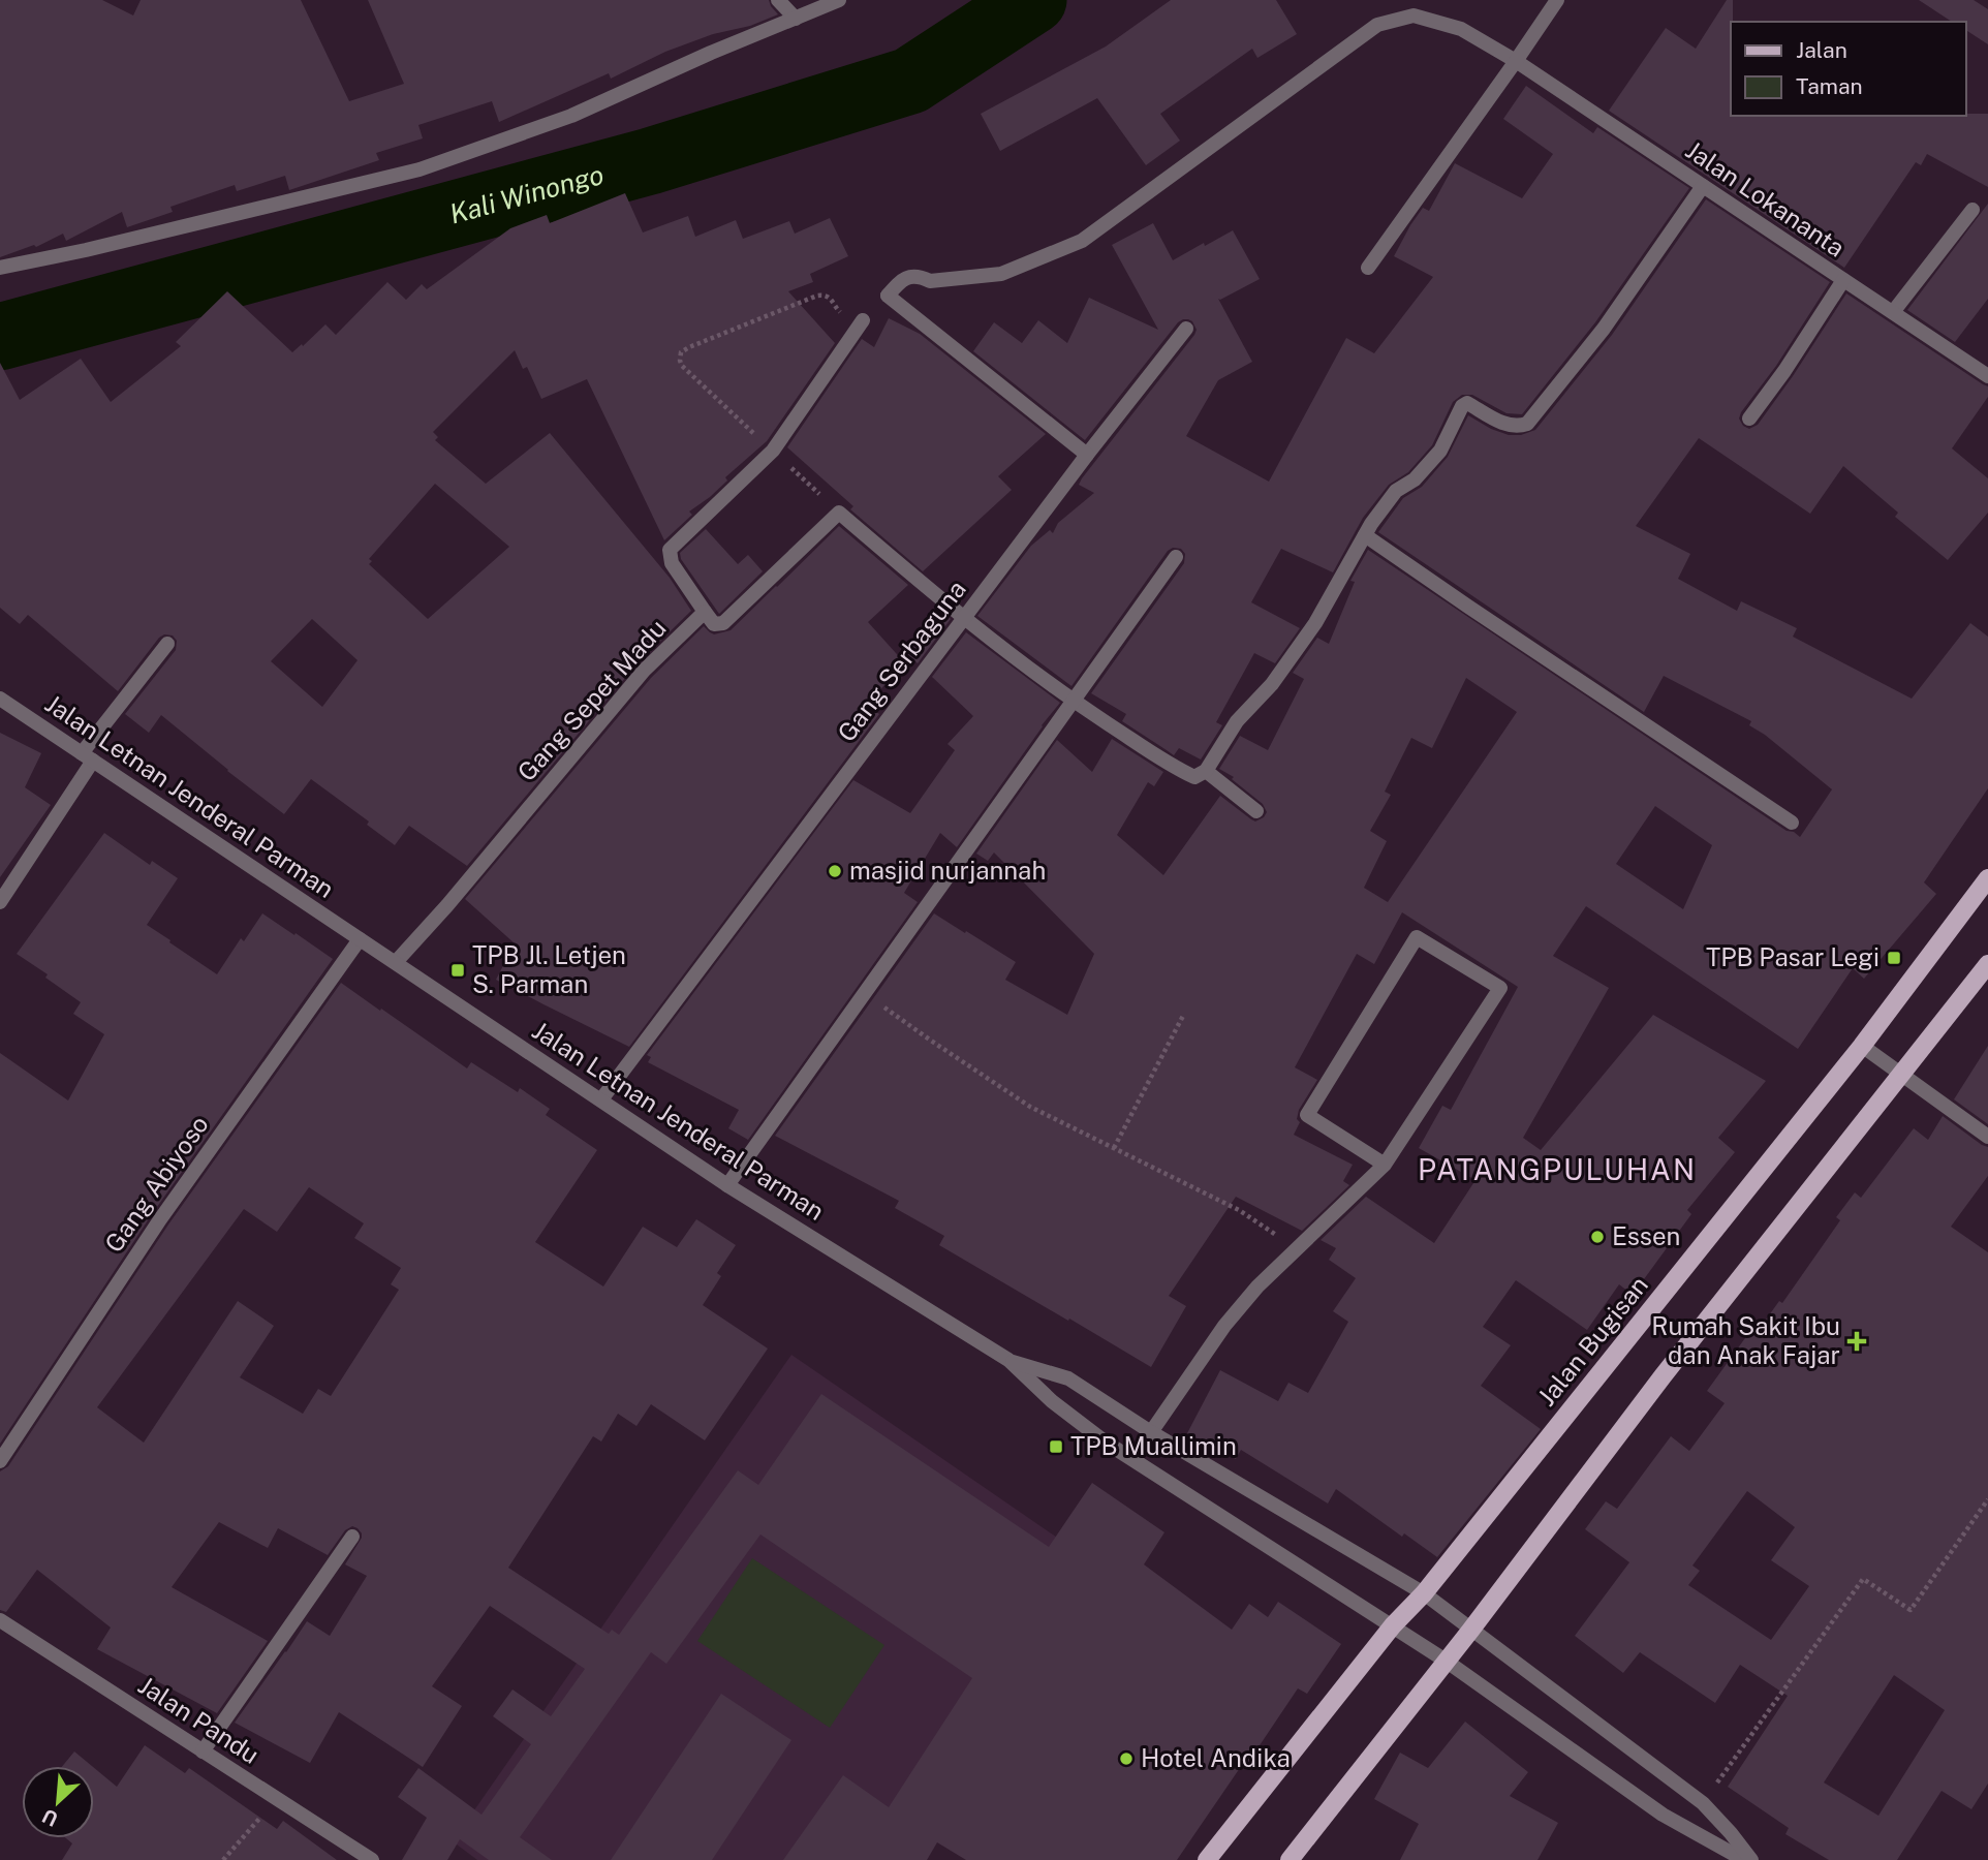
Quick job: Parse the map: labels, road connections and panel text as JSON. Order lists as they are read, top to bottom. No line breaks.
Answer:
{"streets":{"main road":["Jalan Bugisan"],"street":["Jalan Lokananta","Gang Serbaguna","Gang Sepet Madu","Jalan Letnan Jenderal Parman","Gang Abiyoso","Jalan Pandu"]},"crossings":[["Jalan Lokananta","Gang Serbaguna"],["Gang Serbaguna","Jalan Letnan Jenderal Parman"],["Gang Sepet Madu","Jalan Letnan Jenderal Parman"],["Jalan Letnan Jenderal Parman","Gang Abiyoso"],["Jalan Letnan Jenderal Parman","Jalan Bugisan"]],"districts":["PATANGPULUHAN"],"water":["Kali Winongo"],"places":{"other":["masjid nurjannah","Essen","Hotel Andika"],"transit":["TPB Pasar Legi","TPB Jl. Letjen S. Parman","TPB Muallimin"],"health":["Rumah Sakit Ibu dan Anak Fajar"]},"legend":["Jalan","Taman"],"north":"bottom left"}
